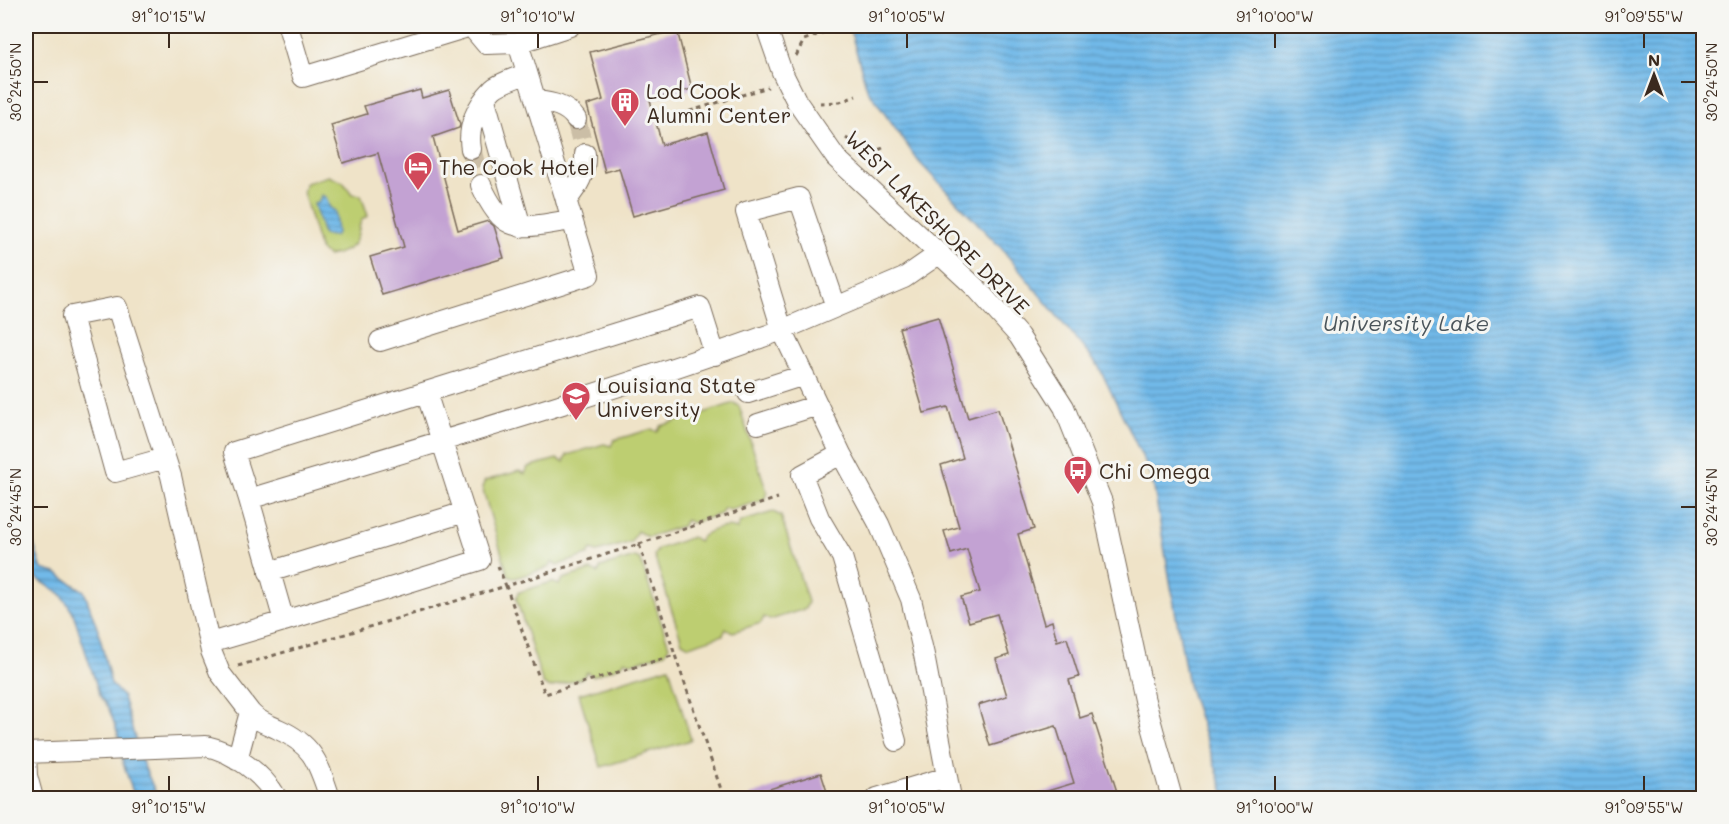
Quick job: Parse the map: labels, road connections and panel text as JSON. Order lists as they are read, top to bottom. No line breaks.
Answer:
{"streets":{"street":["WEST LAKESHORE DRIVE"]},"water":["University Lake"],"places":{"building":["Lod Cook Alumni Center"],"hotel":["The Cook Hotel"],"school or university":["Louisiana State University"],"bus stop":["Chi Omega"]},"north":"top","coordinates":["91°10'15\"W","91°10'10\"W","91°10'05\"W","91°10'00\"W","91°09'55\"W","30°24'50\"N","30°24'45\"N"]}
